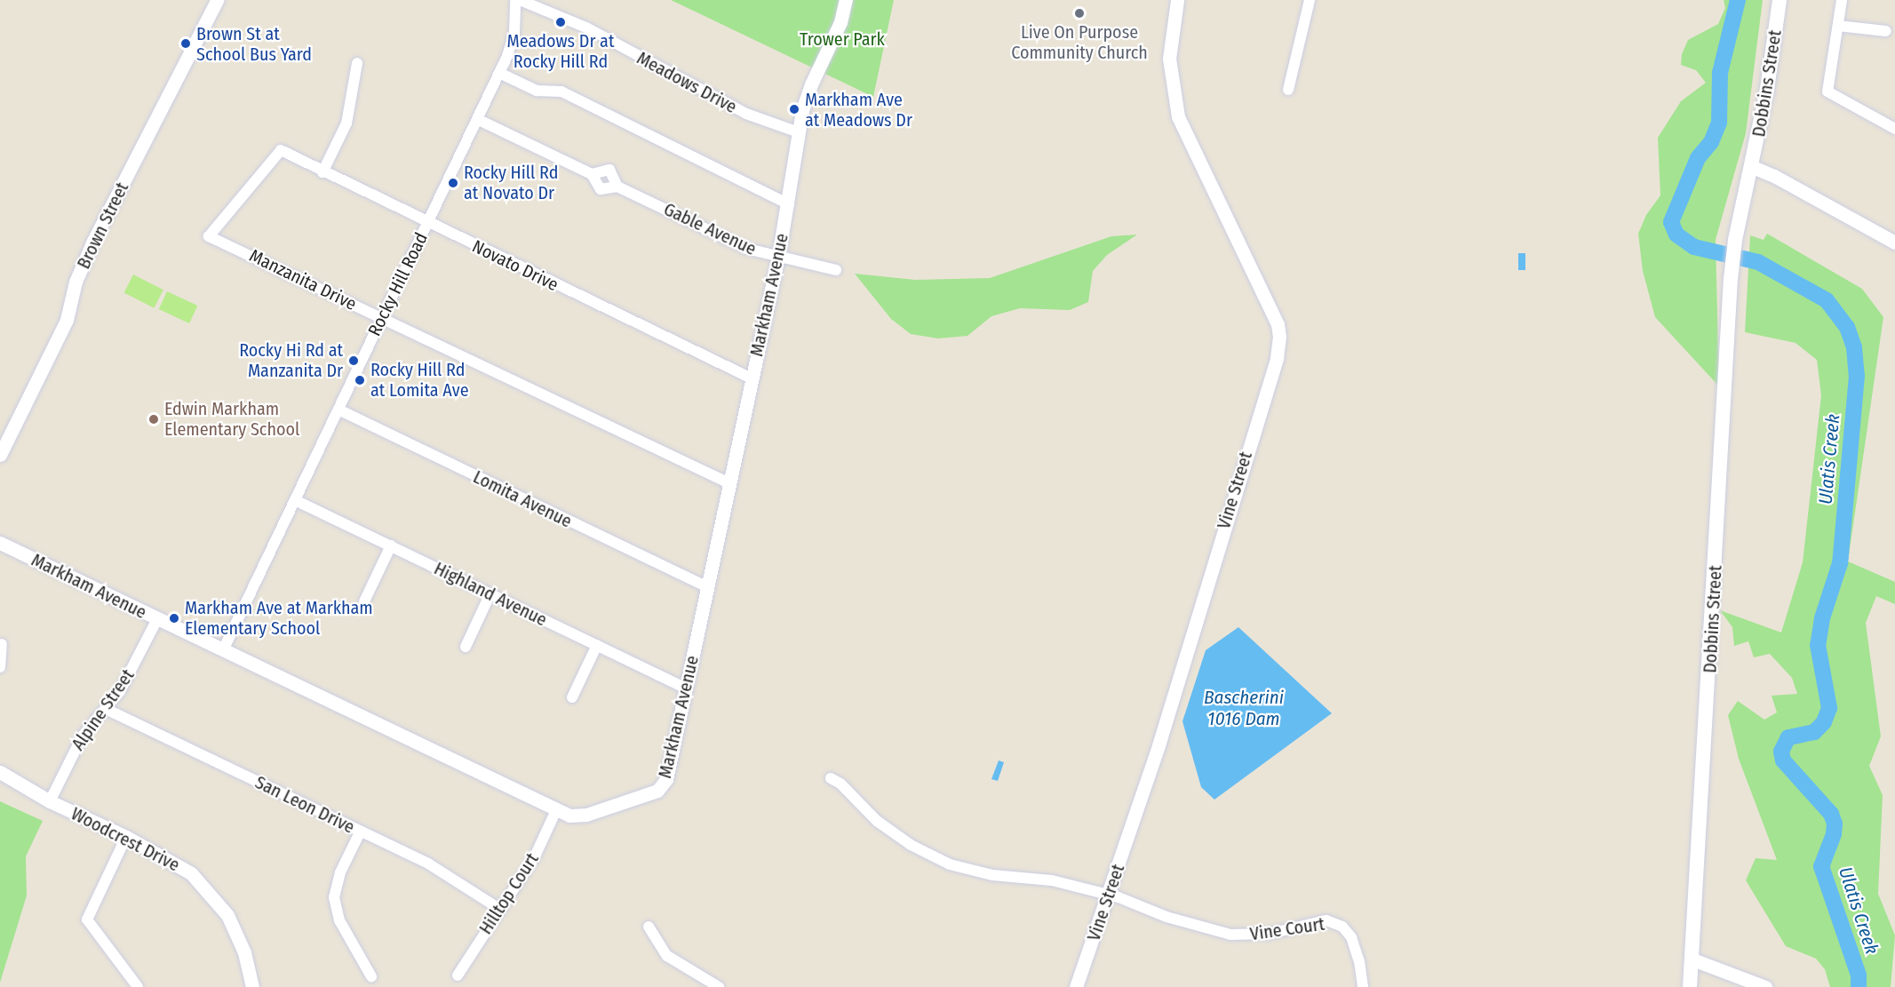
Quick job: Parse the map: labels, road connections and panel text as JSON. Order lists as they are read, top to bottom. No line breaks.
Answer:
{"streets":{"main road":["Dobbins Street"],"street":["Meadows Drive","Brown Street","Gable Avenue","Novato Drive","Manzanita Drive","Rocky Hill Road","Markham Avenue","Vine Street","Lomita Avenue","Highland Avenue","Alpine Street","San Leon Drive","Woodcrest Drive","Hilltop Court","Vine Court"]},"crossings":[["Meadows Drive","Markham Avenue"],["Gable Avenue","Rocky Hill Road"],["Gable Avenue","Markham Avenue"],["Novato Drive","Manzanita Drive"],["Novato Drive","Rocky Hill Road"],["Novato Drive","Markham Avenue"],["Manzanita Drive","Rocky Hill Road"],["Manzanita Drive","Markham Avenue"],["Rocky Hill Road","Markham Avenue"],["Rocky Hill Road","Lomita Avenue"],["Rocky Hill Road","Highland Avenue"],["Markham Avenue","Lomita Avenue"],["Markham Avenue","Highland Avenue"],["Markham Avenue","Alpine Street"],["Markham Avenue","Hilltop Court"],["Vine Street","Vine Court"],["Alpine Street","San Leon Drive"],["Alpine Street","Woodcrest Drive"],["San Leon Drive","Hilltop Court"]],"water":["Ulatis Creek","Bascherini 1016 Dam"],"parks":["Trower Park"],"places":["Live On Purpose Community Church","Meadows Dr at Rocky Hill Rd","Brown St at School Bus Yard","Markham Ave at Meadows Dr","Rocky Hill Rd at Novato Dr","Rocky Hi Rd at Manzanita Dr","Rocky Hill Rd at Lomita Ave","Edwin Markham Elementary School","Markham Ave at Markham Elementary School"]}
